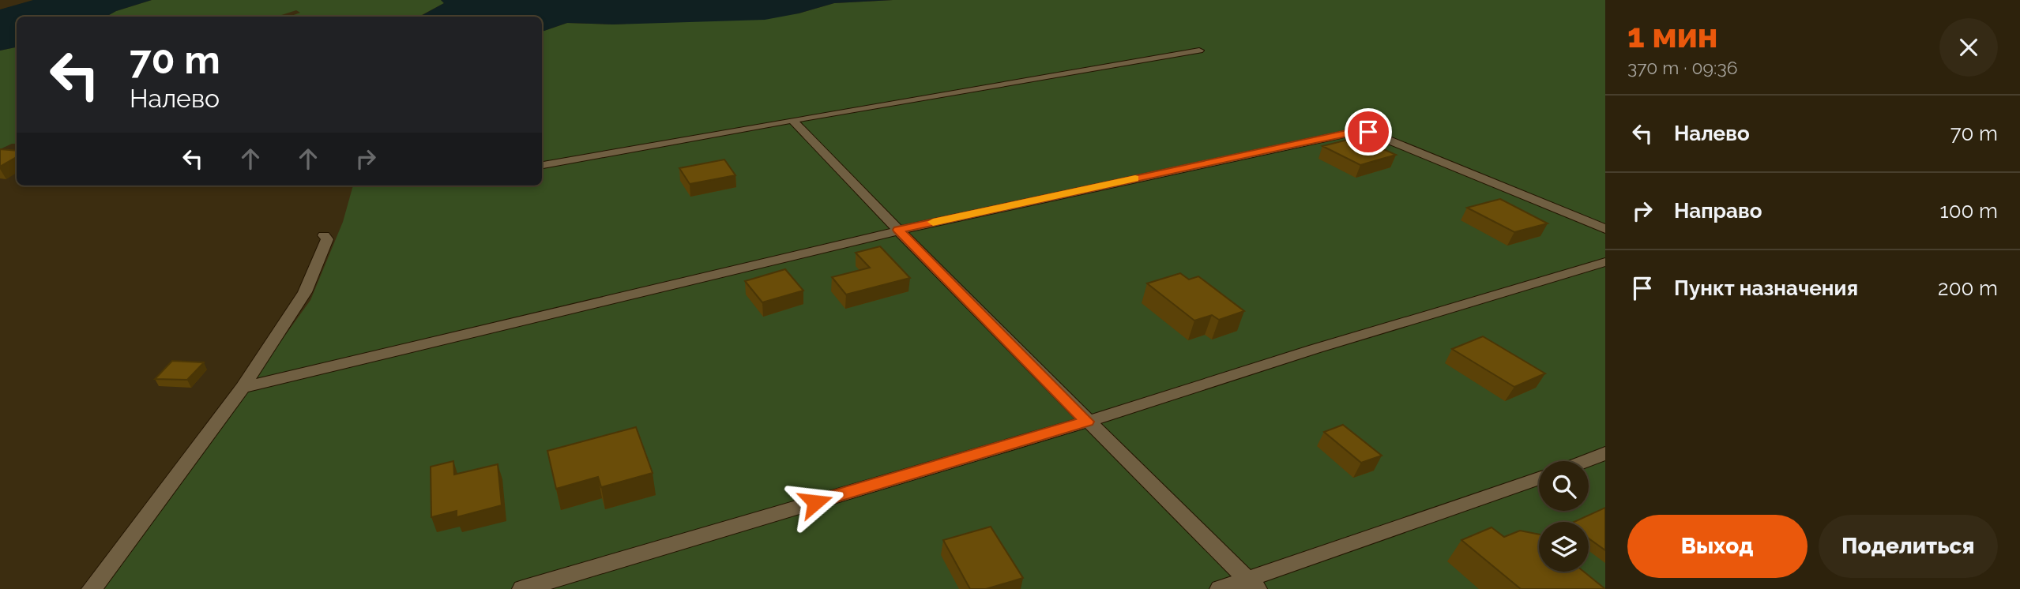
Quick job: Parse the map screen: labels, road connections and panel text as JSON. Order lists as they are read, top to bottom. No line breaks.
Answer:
{"page":{"heading":["1 мин","370 m · 09:36"],"turn":["70 m","Налево"],"list":[{"name":"Налево","value":"70 m"},{"name":"Направо","value":"100 m"},{"name":"Пункт назначения","value":"200 m"}],"buttons":["Выход","Поделиться"]}}
